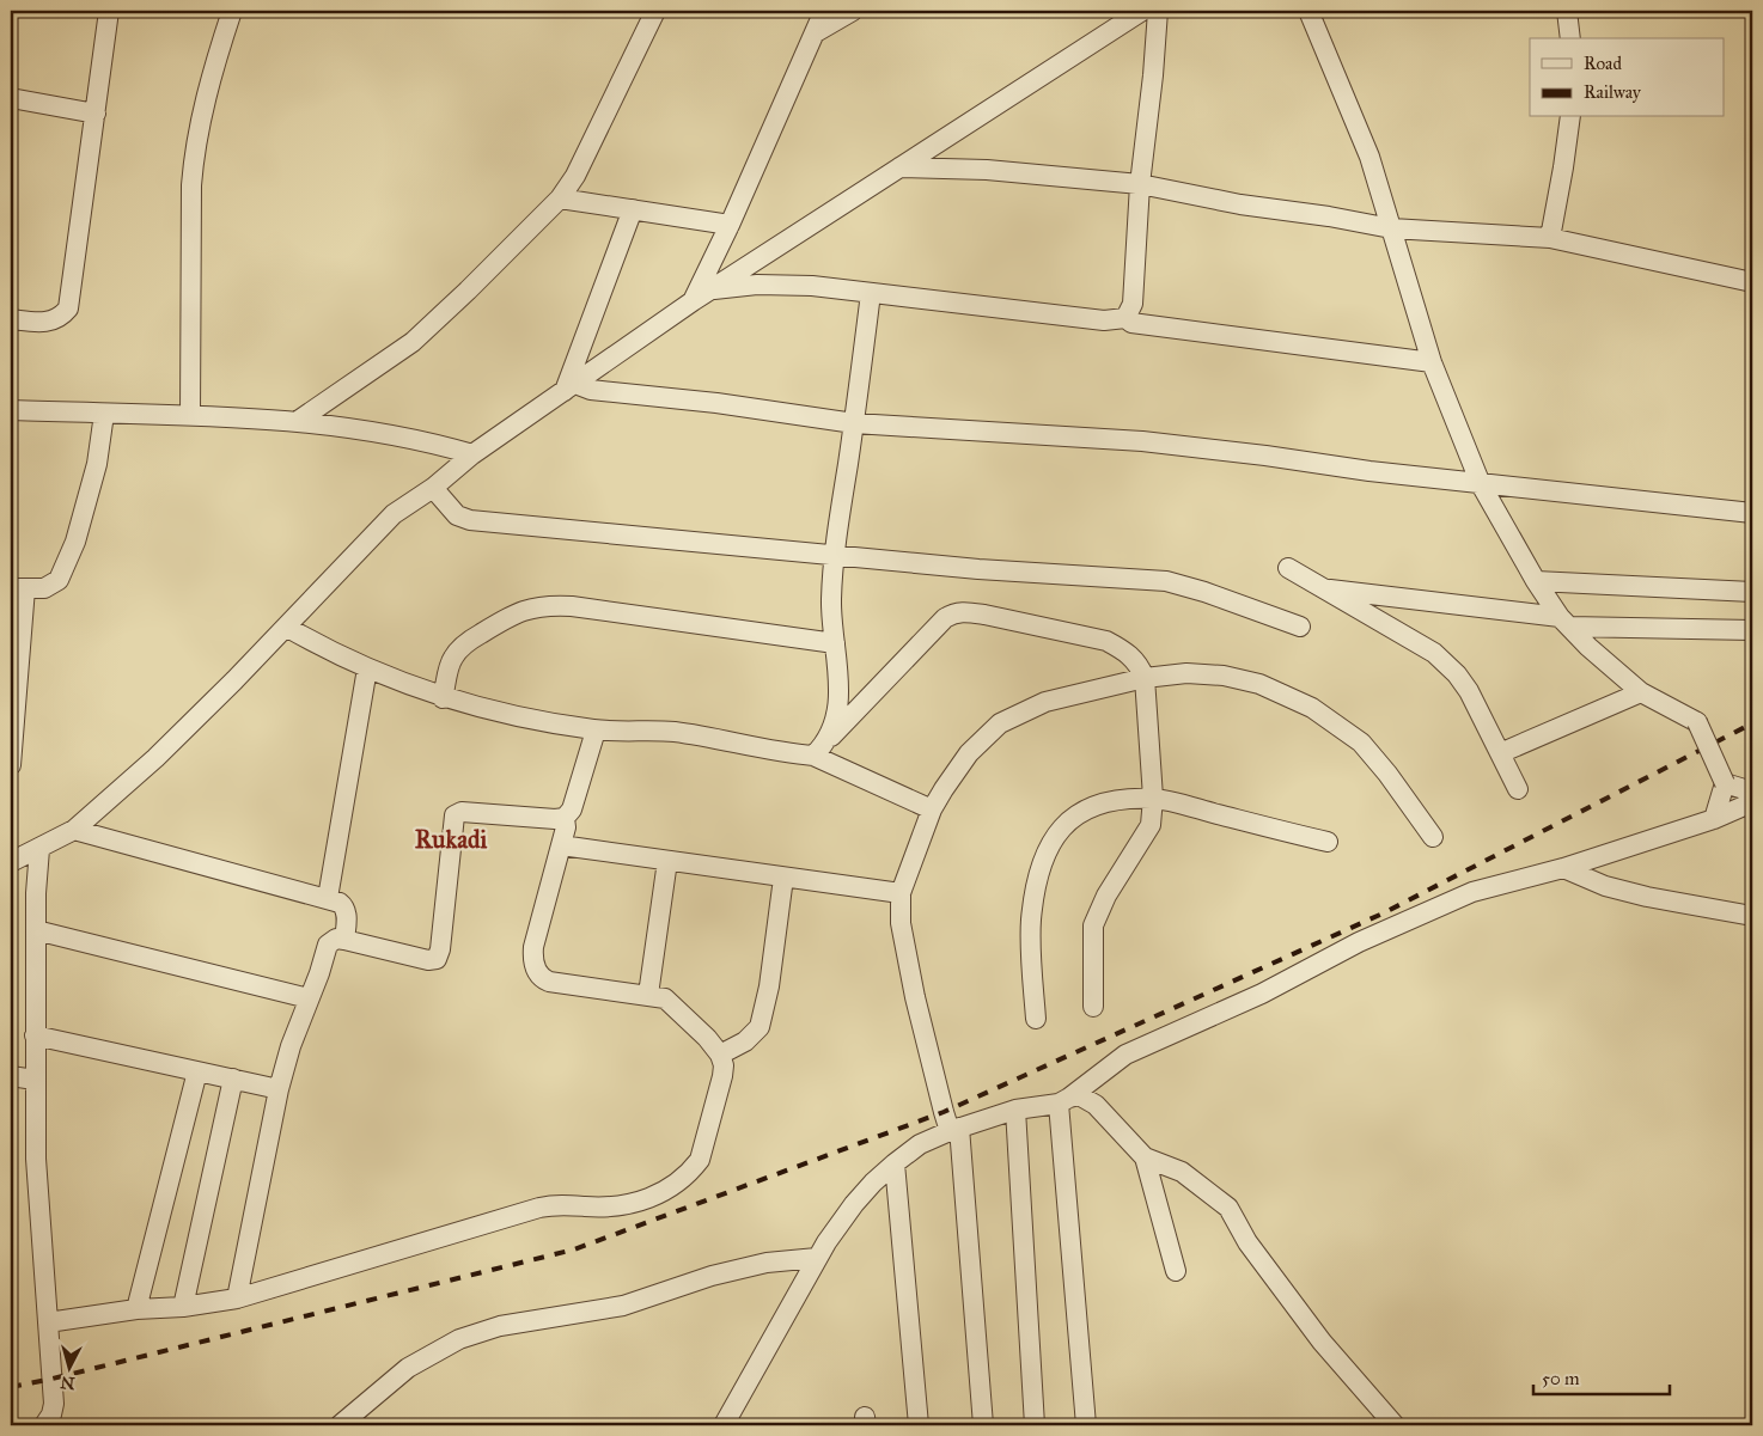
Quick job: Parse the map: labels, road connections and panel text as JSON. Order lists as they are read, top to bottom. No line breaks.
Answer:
{"districts":["Rukadi"],"legend":["Road","Railway"],"scale_bar":"50 m","north":"bottom"}
